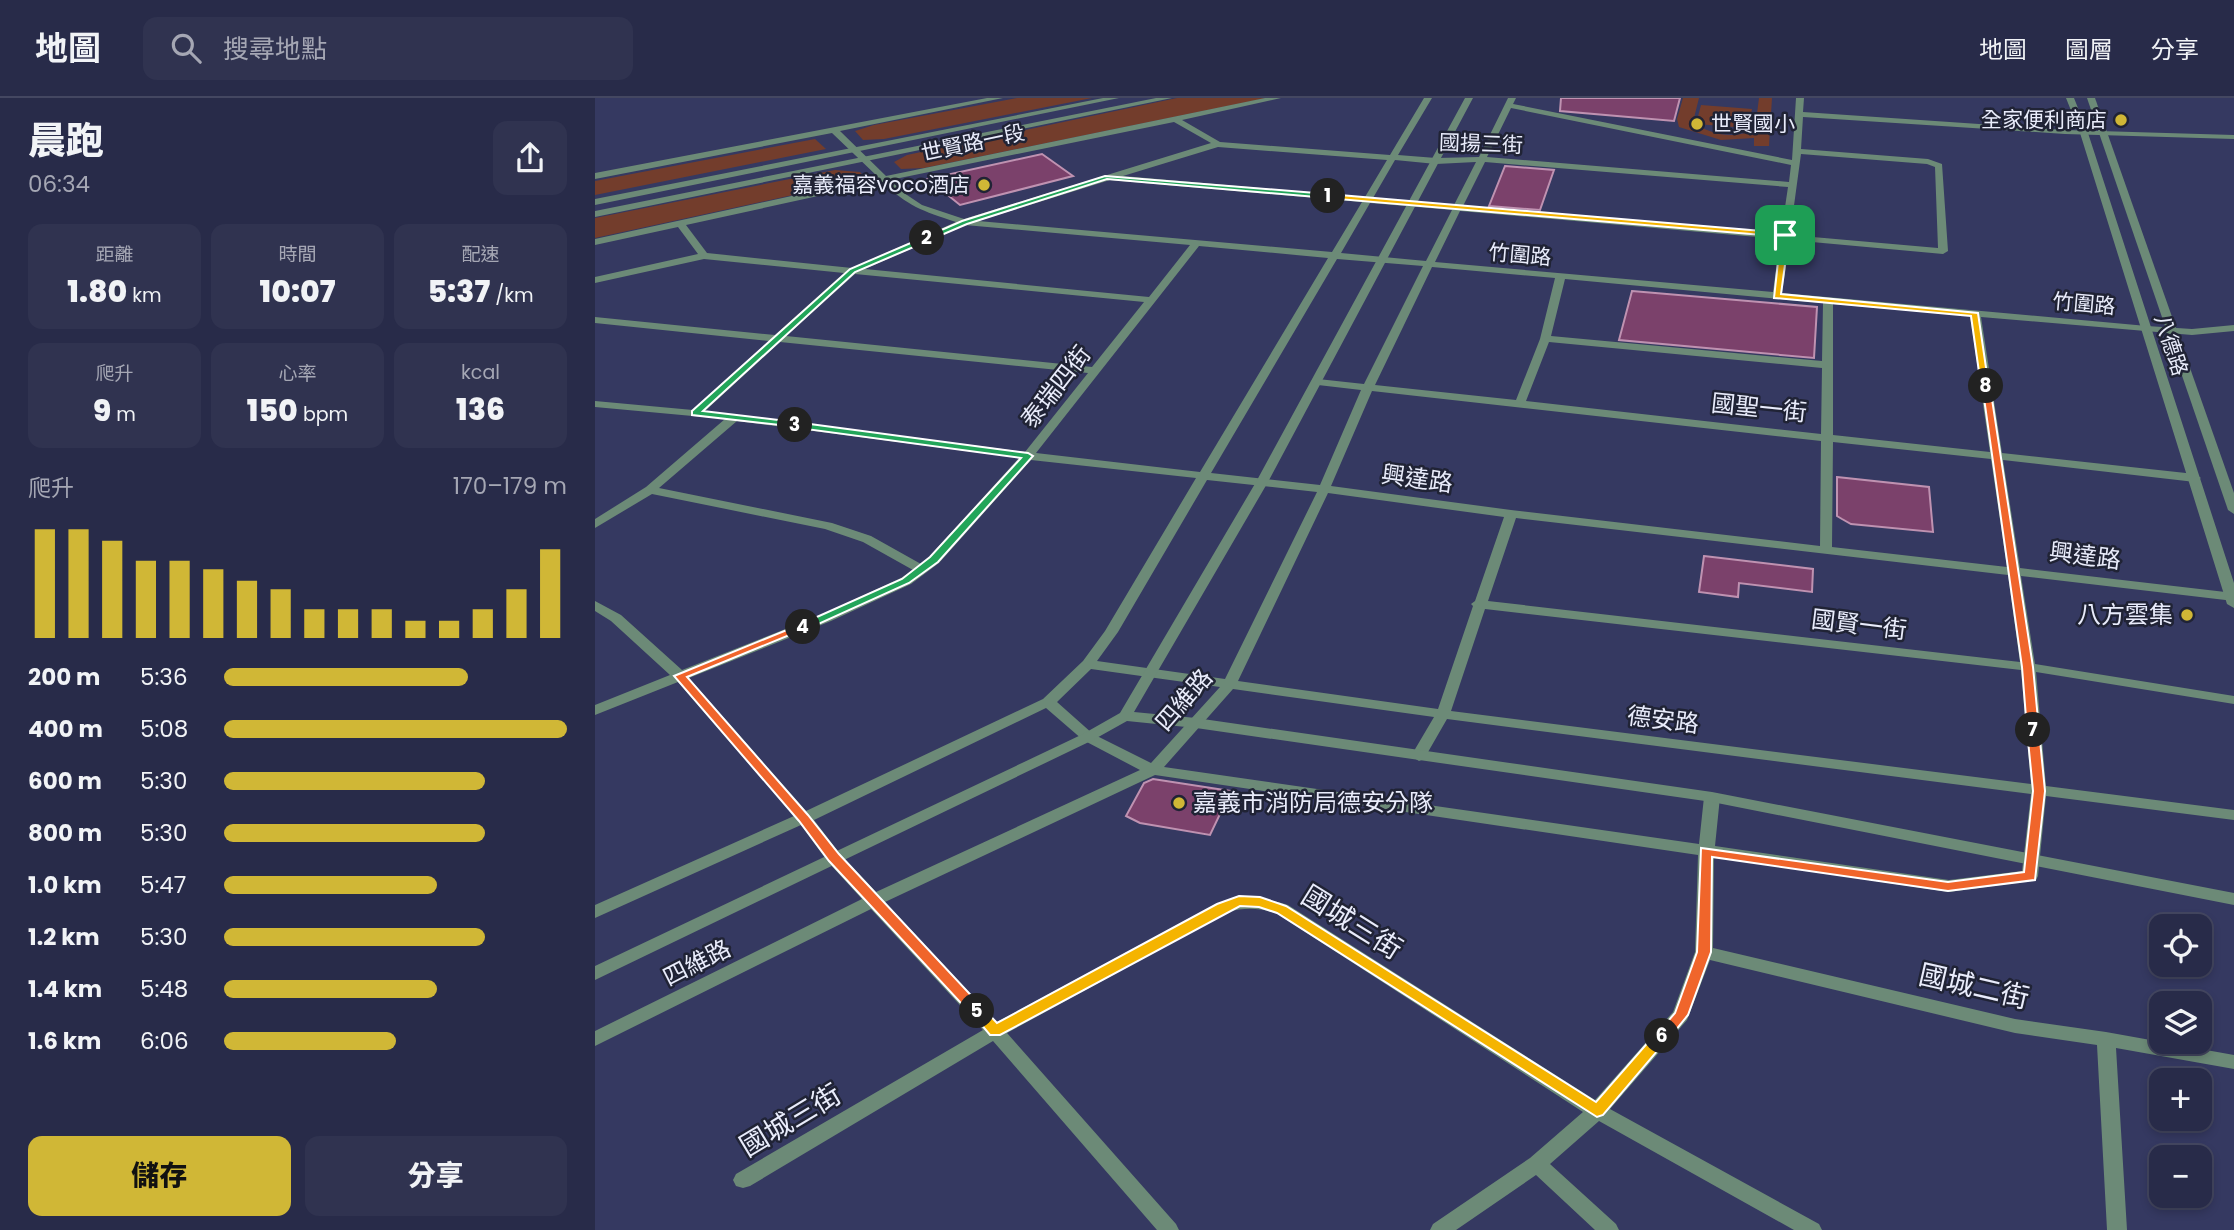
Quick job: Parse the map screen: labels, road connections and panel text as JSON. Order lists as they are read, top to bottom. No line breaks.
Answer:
{"streets":{"street":["世賢路一段","國揚三街","竹圍路","八德路","泰瑞四街","國聖一街","興達路","國賢一街","四維路","德安路","國城三街","國城二街"]},"crossings":[["世賢路一段","國揚三街"],["世賢路一段","竹圍路"],["國揚三街","四維路"],["竹圍路","八德路"],["竹圍路","泰瑞四街"],["竹圍路","四維路"],["八德路","國聖一街"],["八德路","興達路"],["泰瑞四街","興達路"],["國聖一街","四維路"],["興達路","四維路"],["四維路","德安路"]],"places":["全家便利商店","世賢國小","嘉義福容voco酒店","八方雲集","嘉義市消防局德安分隊"],"page":{"header":"地圖","search":"搜尋地點","nav":["地圖","圖層","分享"],"heading":["晨跑","06:34"],"pins":["1","2","8","3","4","7","5","6"],"stats":[["距離","1.80 km"],["時間","10:07"],["配速","5:37 /km"],["爬升","9 m"],["心率","150 bpm"],["kcal","136"]],"chart":["爬升","170–179 m"],"list":[{"name":"200 m","note":"5:36"},{"name":"400 m","note":"5:08"},{"name":"600 m","note":"5:30"},{"name":"800 m","note":"5:30"},{"name":"1.0 km","note":"5:47"},{"name":"1.2 km","note":"5:30"},{"name":"1.4 km","note":"5:48"},{"name":"1.6 km","note":"6:06"}],"map_buttons":["+","−"],"buttons":["儲存","分享"]}}
